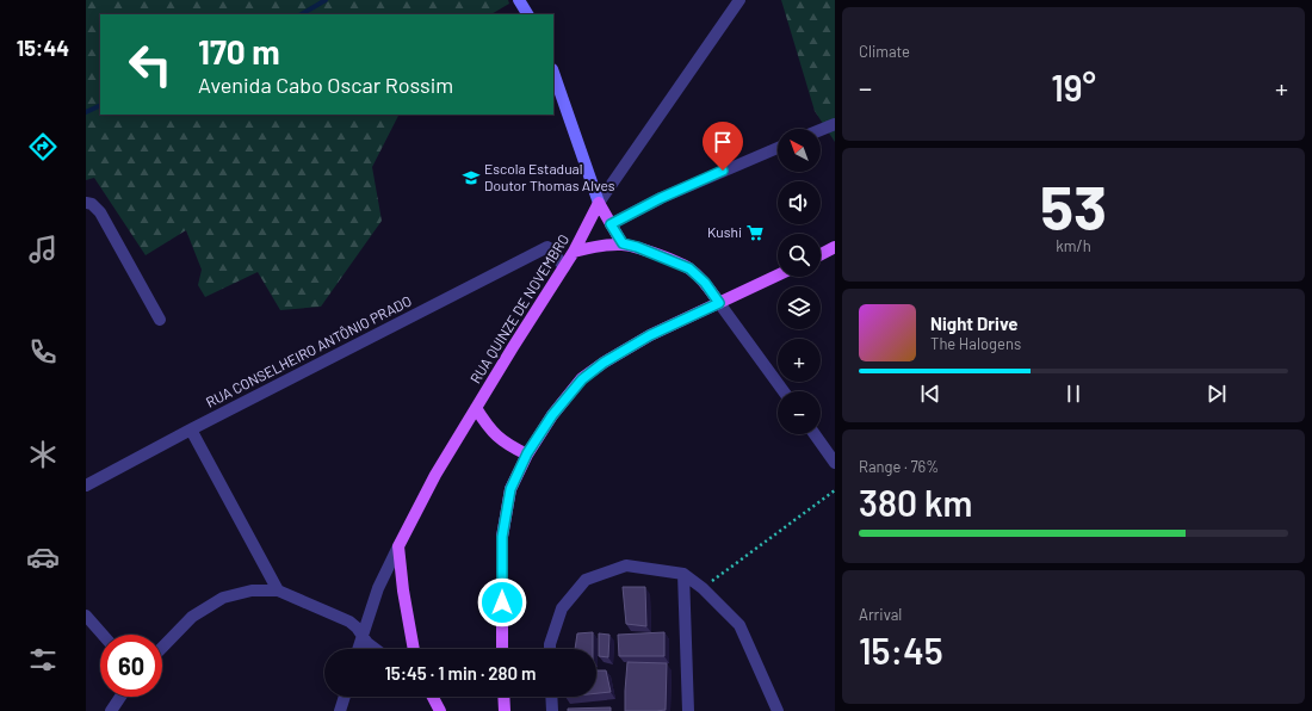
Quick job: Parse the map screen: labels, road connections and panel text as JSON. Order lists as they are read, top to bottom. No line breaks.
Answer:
{"streets":{"main road":["RUA QUINZE DE NOVEMBRO"],"street":["RUA CONSELHEIRO ANTÔNIO PRADO"]},"crossings":[["RUA QUINZE DE NOVEMBRO","RUA CONSELHEIRO ANTÔNIO PRADO"]],"places":{"school or university":["Escola Estadual Doutor Thomas Alves"],"supermarket":["Kushi"]},"north":"top left","page":{"tabs":"15:44","tile":["Climate",["53","km/h"],["Range · 76%","380 km"],["Arrival","15:45"]],"turn":["170 m","Avenida Cabo Oscar Rossim"],"heat":["−","19°","+"],"map_buttons":["+","−"],"song":["Night Drive","The Halogens"],"limit":"60","trip":"15:45 · 1 min · 280 m"}}
